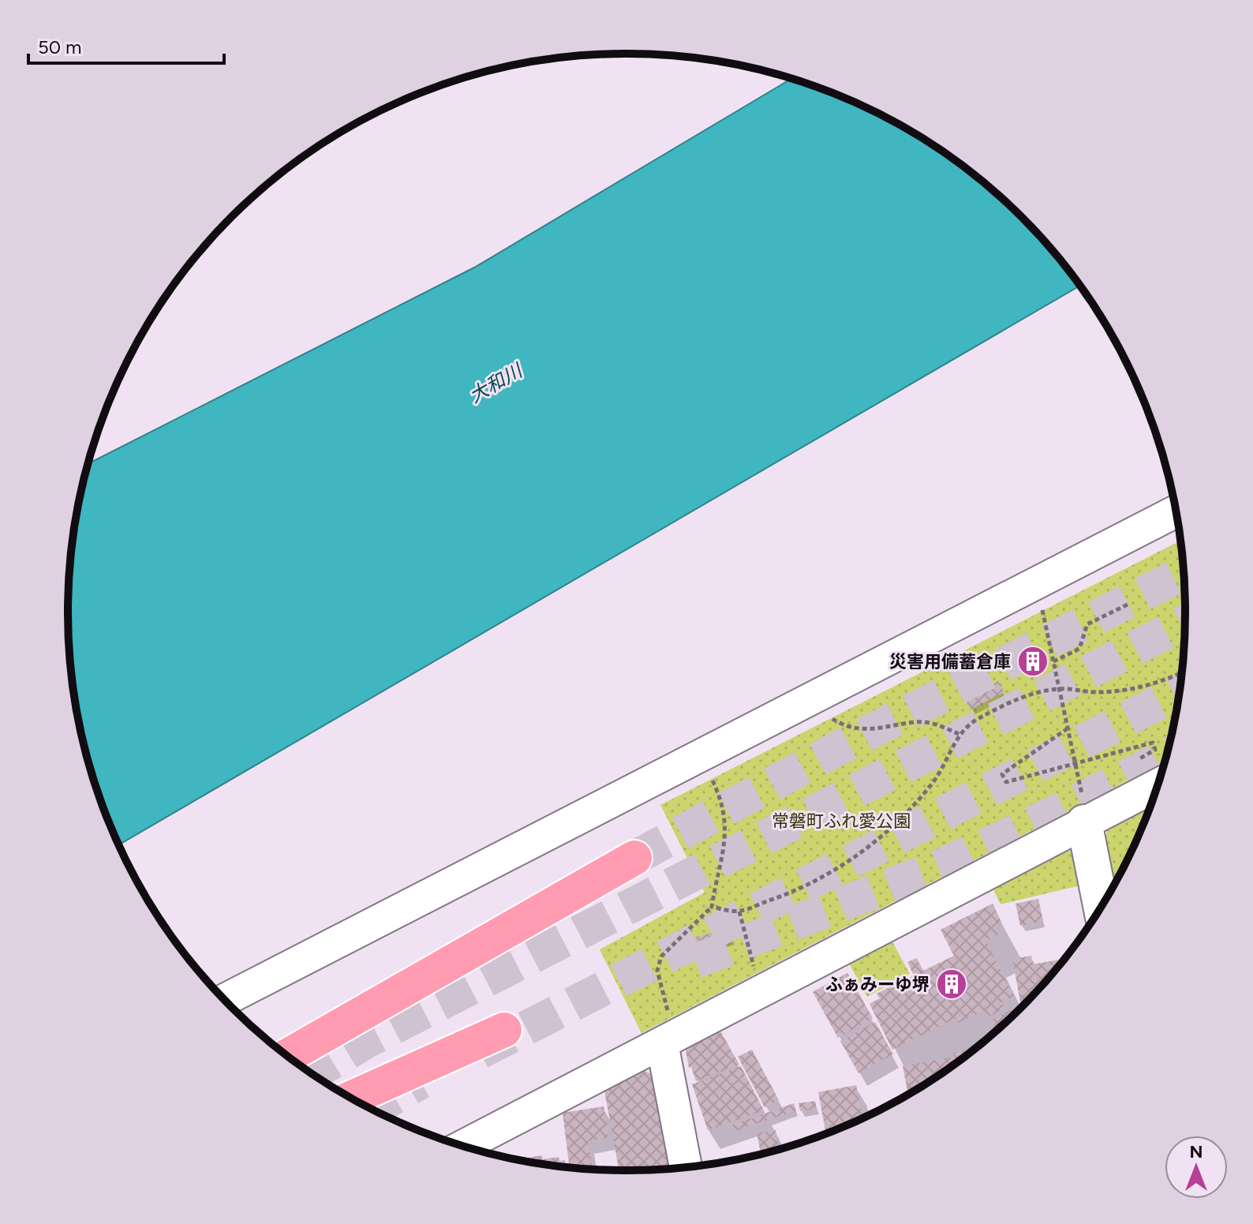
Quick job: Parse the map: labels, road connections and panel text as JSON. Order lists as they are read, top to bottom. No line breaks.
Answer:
{"water":["大和川"],"parks":["常磐町ふれ愛公園"],"places":{"building":["災害用備蓄倉庫","ふぁみーゆ堺"]},"scale_bar":"50 m","north":"top"}
